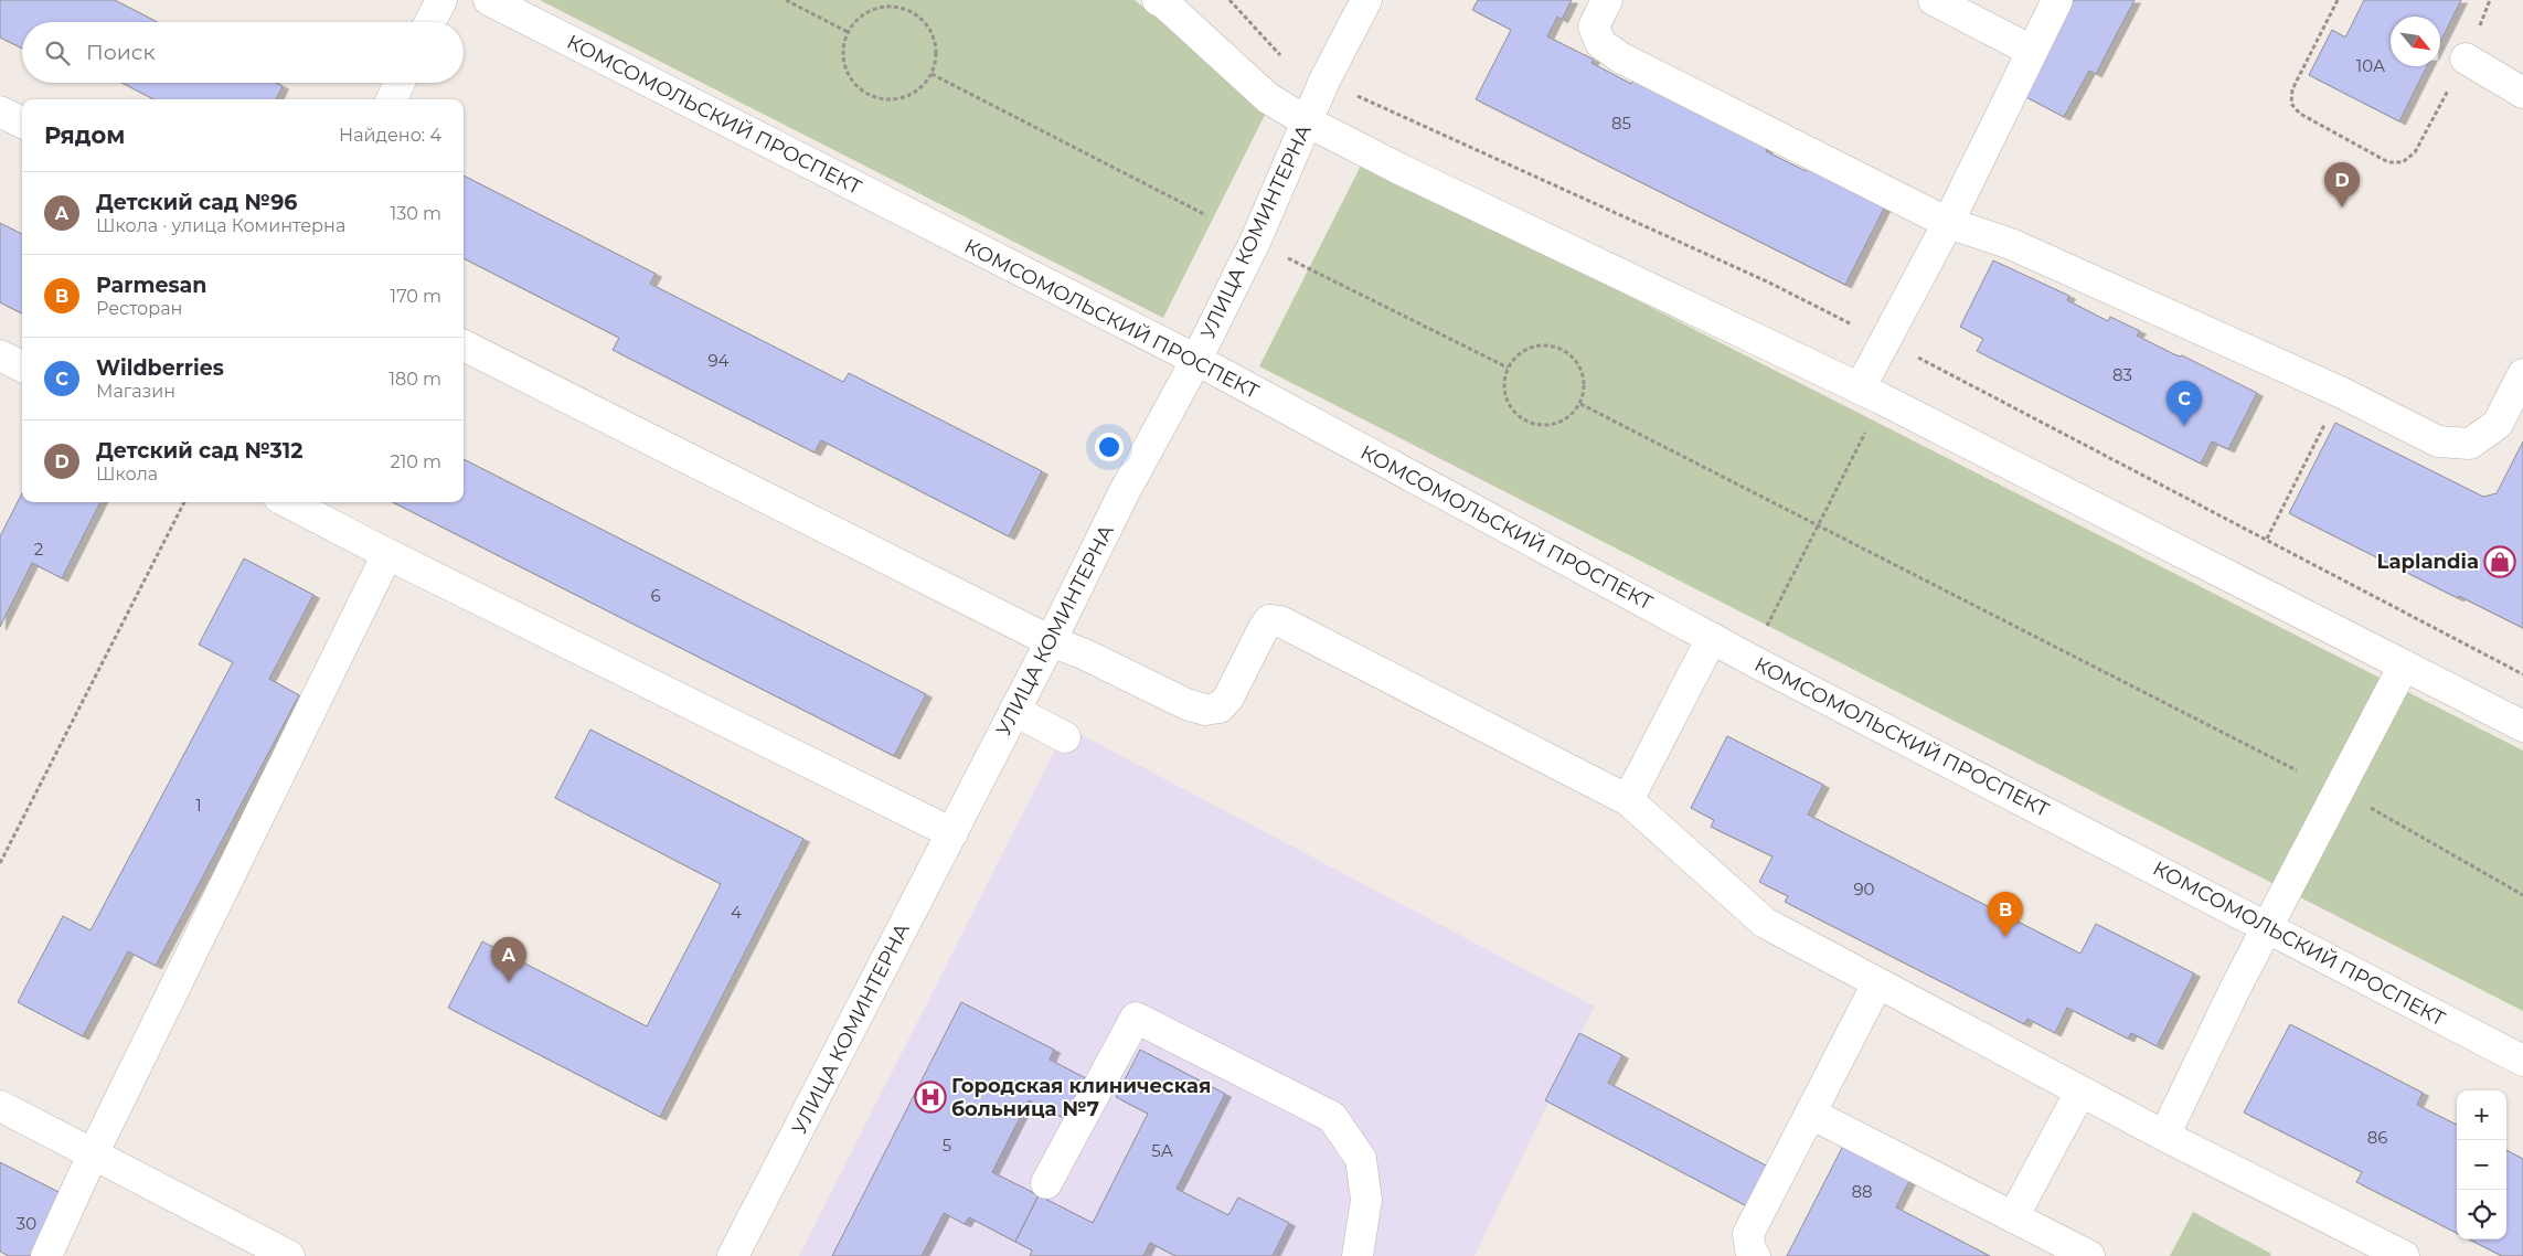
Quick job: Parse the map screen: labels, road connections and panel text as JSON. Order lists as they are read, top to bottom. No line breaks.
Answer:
{"streets":{"street":["КОМСОМОЛЬСКИЙ ПРОСПЕКТ","УЛИЦА КОМИНТЕРНА"]},"crossings":[["КОМСОМОЛЬСКИЙ ПРОСПЕКТ","УЛИЦА КОМИНТЕРНА"]],"places":{"shop":["Laplandia"],"hospital":["Городская клиническая больница №7"]},"house_numbers":["10А","85","94","83","2","6","1","90","4","86","5","5А","88","30"],"north":"bottom right","page":{"search":"Поиск","heading":["Рядом","Найдено: 4"],"pins":["D","C","B","A"],"list":[{"mark":"A","name":"Детский сад №96","note":"Школа · улица Коминтерна","value":"130 m"},{"mark":"B","name":"Parmesan","note":"Ресторан","value":"170 m"},{"mark":"C","name":"Wildberries","note":"Магазин","value":"180 m"},{"mark":"D","name":"Детский сад №312","note":"Школа","value":"210 m"}],"map_buttons":["+","−"]}}
